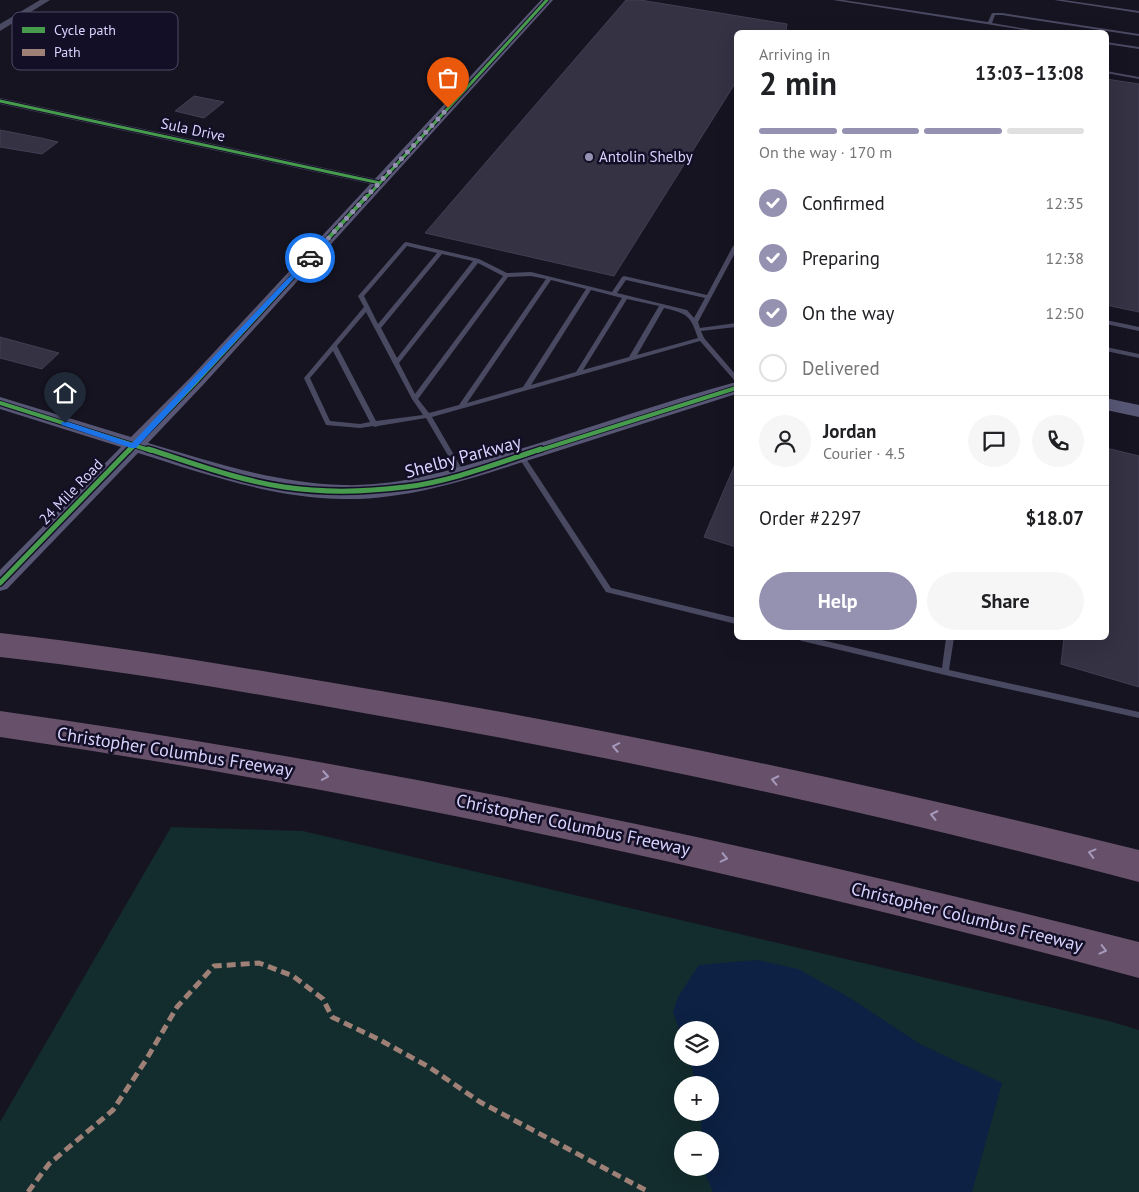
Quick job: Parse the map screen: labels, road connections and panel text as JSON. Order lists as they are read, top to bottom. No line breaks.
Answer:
{"streets":{"highway":["Christopher Columbus Freeway"],"street":["Sula Drive","Shelby Parkway","24 Mile Road"]},"crossings":[["Sula Drive","24 Mile Road"],["Shelby Parkway","24 Mile Road"]],"places":["Antolin Shelby"],"legend":["Cycle path","Path"],"page":{"heading":["2 min","Arriving in","13:03–13:08"],"panel":["Jordan","Courier · 4.5","Order #2297","$18.07"],"bar":"On the way · 170 m","list":[["Confirmed","12:35"],["Preparing","12:38"],["On the way","12:50"],"Delivered"],"buttons":["Help","Share"],"map_buttons":["+","−"]}}
